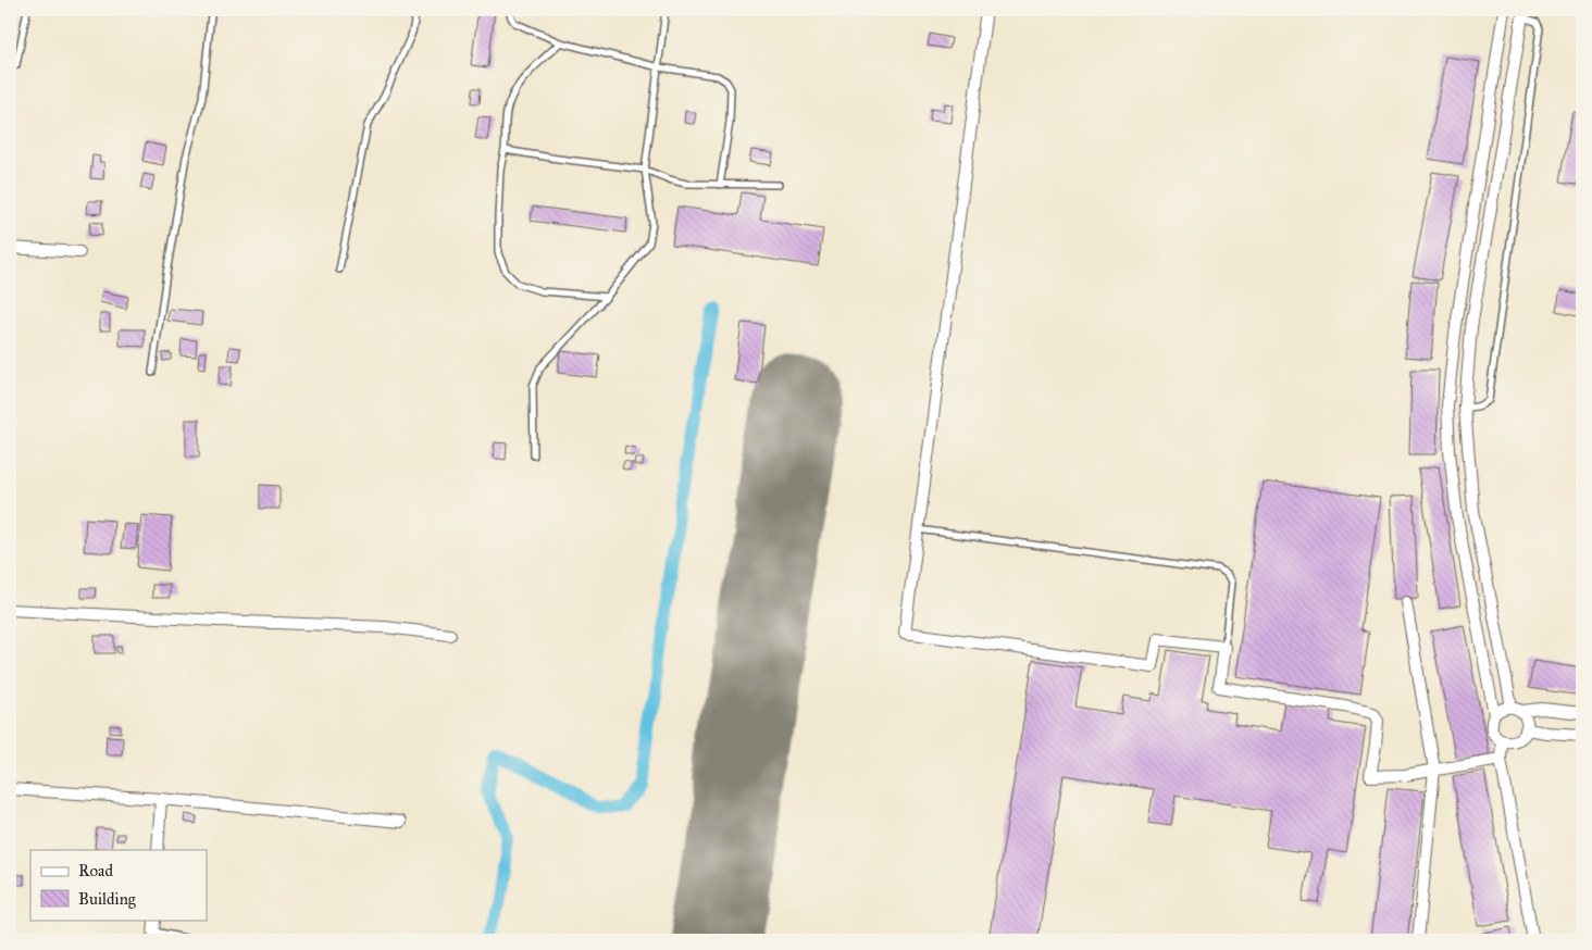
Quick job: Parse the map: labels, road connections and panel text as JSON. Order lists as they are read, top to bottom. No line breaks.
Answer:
{"legend":["Road","Building"]}
